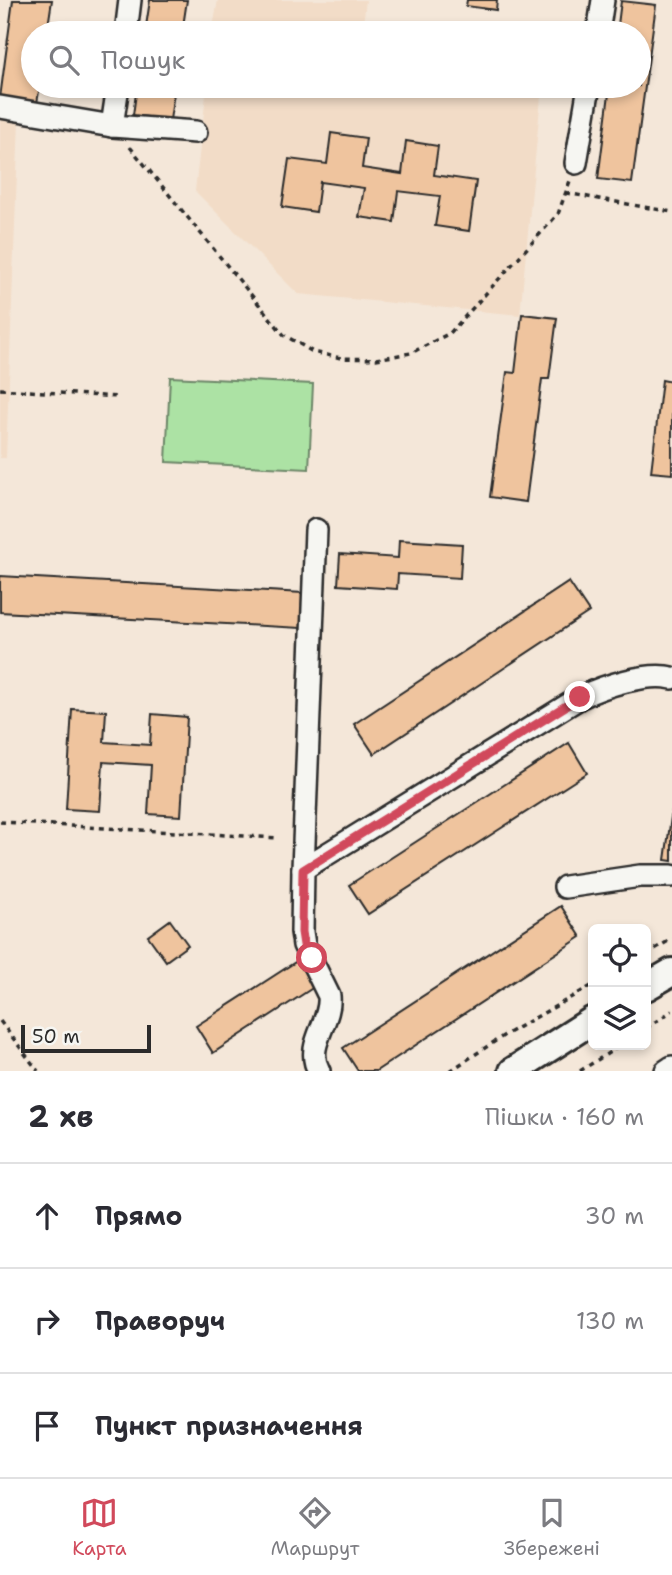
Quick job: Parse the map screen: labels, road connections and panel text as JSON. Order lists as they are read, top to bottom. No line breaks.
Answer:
{"scale_bar":"50 m","page":{"search":"Пошук","scale":"50 m","heading":["2 хв","Пішки · 160 m"],"list":[["Прямо","30 m"],["Праворуч","130 m"],"Пункт призначення"],"nav":["Карта","Маршрут","Збережені"]}}
